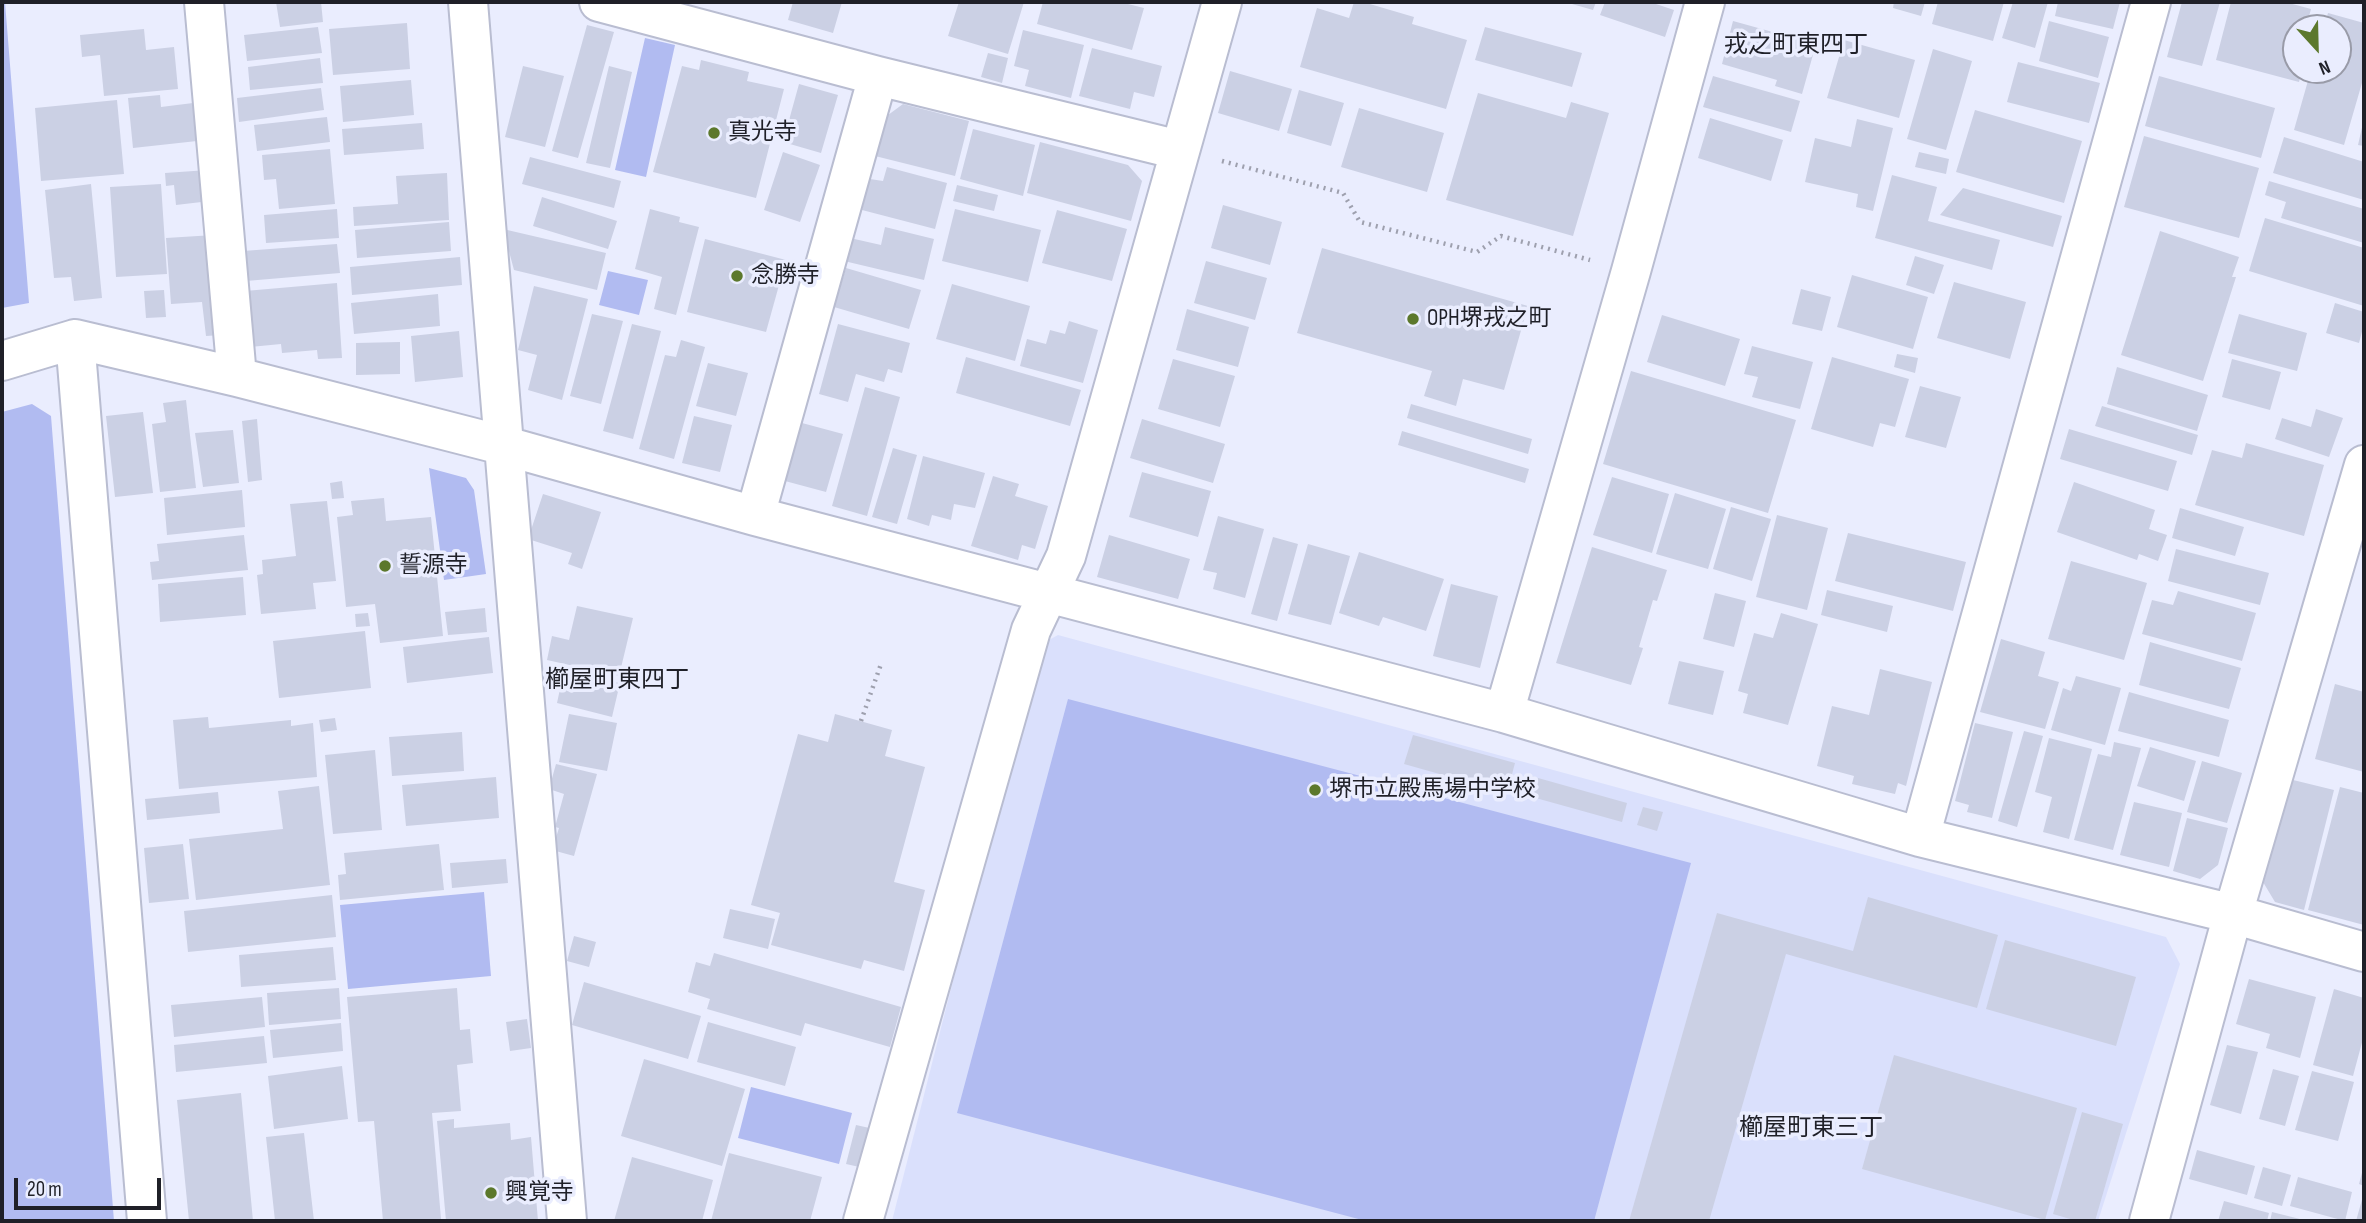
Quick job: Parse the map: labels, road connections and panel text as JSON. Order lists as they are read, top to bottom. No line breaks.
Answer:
{"districts":["戎之町東四丁","櫛屋町東四丁","櫛屋町東三丁"],"places":["真光寺","念勝寺","OPH堺戎之町","誓源寺","堺市立殿馬場中学校","興覚寺"],"scale_bar":"20 m","north":"bottom"}
